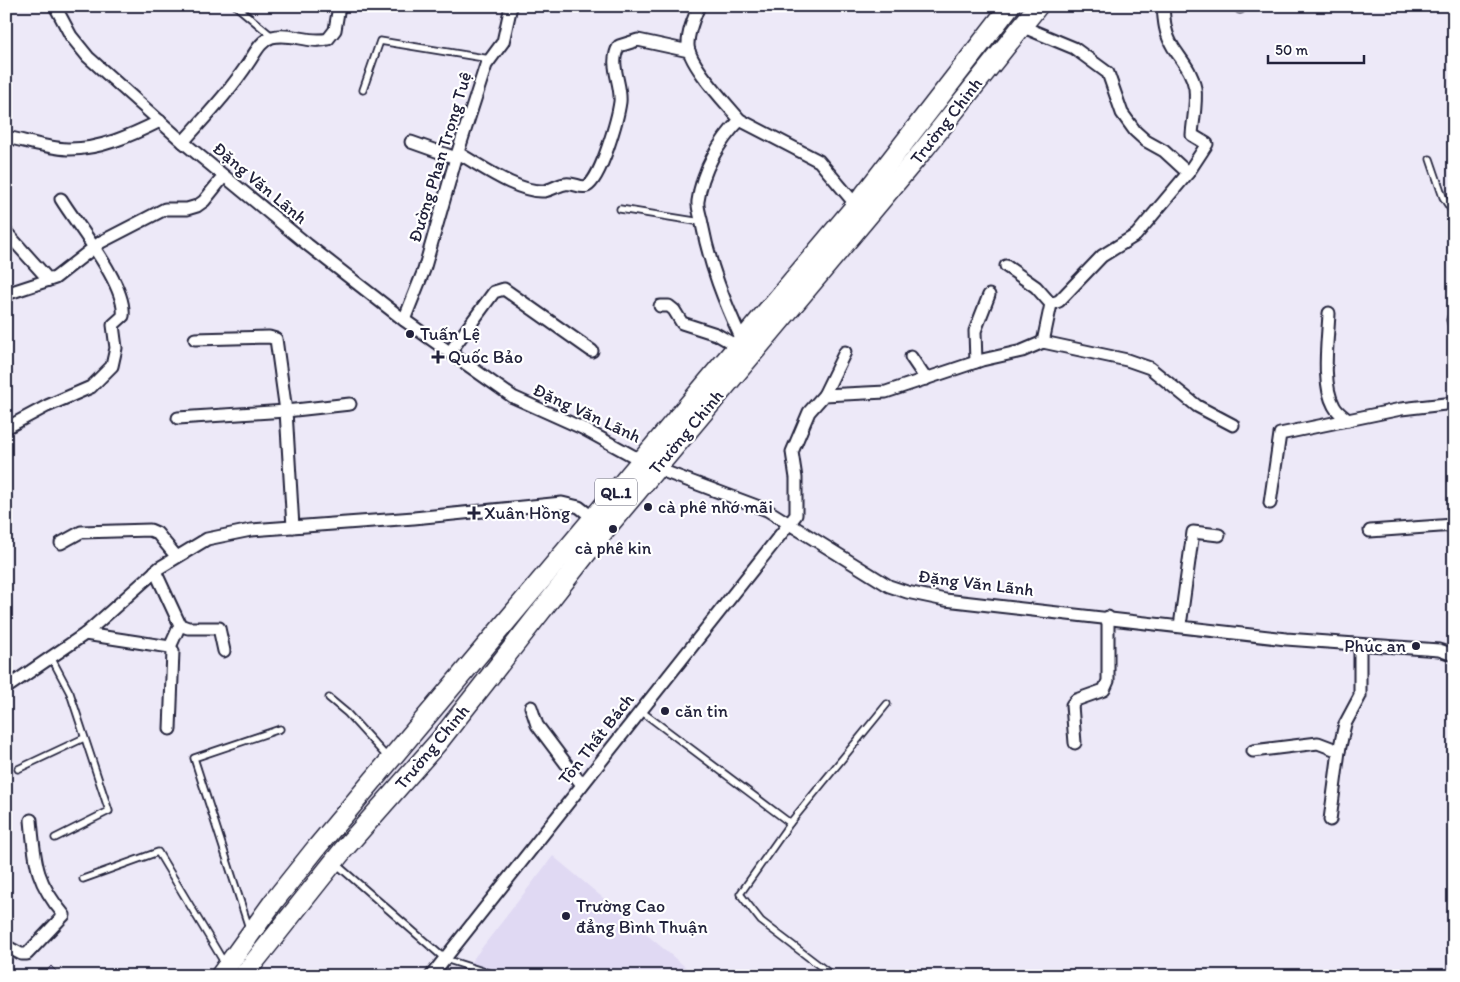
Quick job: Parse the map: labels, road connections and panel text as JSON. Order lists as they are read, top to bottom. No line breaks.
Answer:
{"streets":{"highway":["Trường Chinh","QL.1"],"street":["Đường Phan Trọng Tuệ","Đặng Văn Lãnh","Tôn Thất Bách"]},"crossings":[["Trường Chinh","Đặng Văn Lãnh"],["Đường Phan Trọng Tuệ","Đặng Văn Lãnh"],["Đặng Văn Lãnh","Tôn Thất Bách"]],"places":{"other":["Tuấn Lệ","cà phê nhớ mãi","cà phê kin","Phúc an","căn tin","Trường Cao đẳng Bình Thuận"],"health":["Quốc Bảo","Xuân Hồng"]},"scale_bar":"50 m"}
